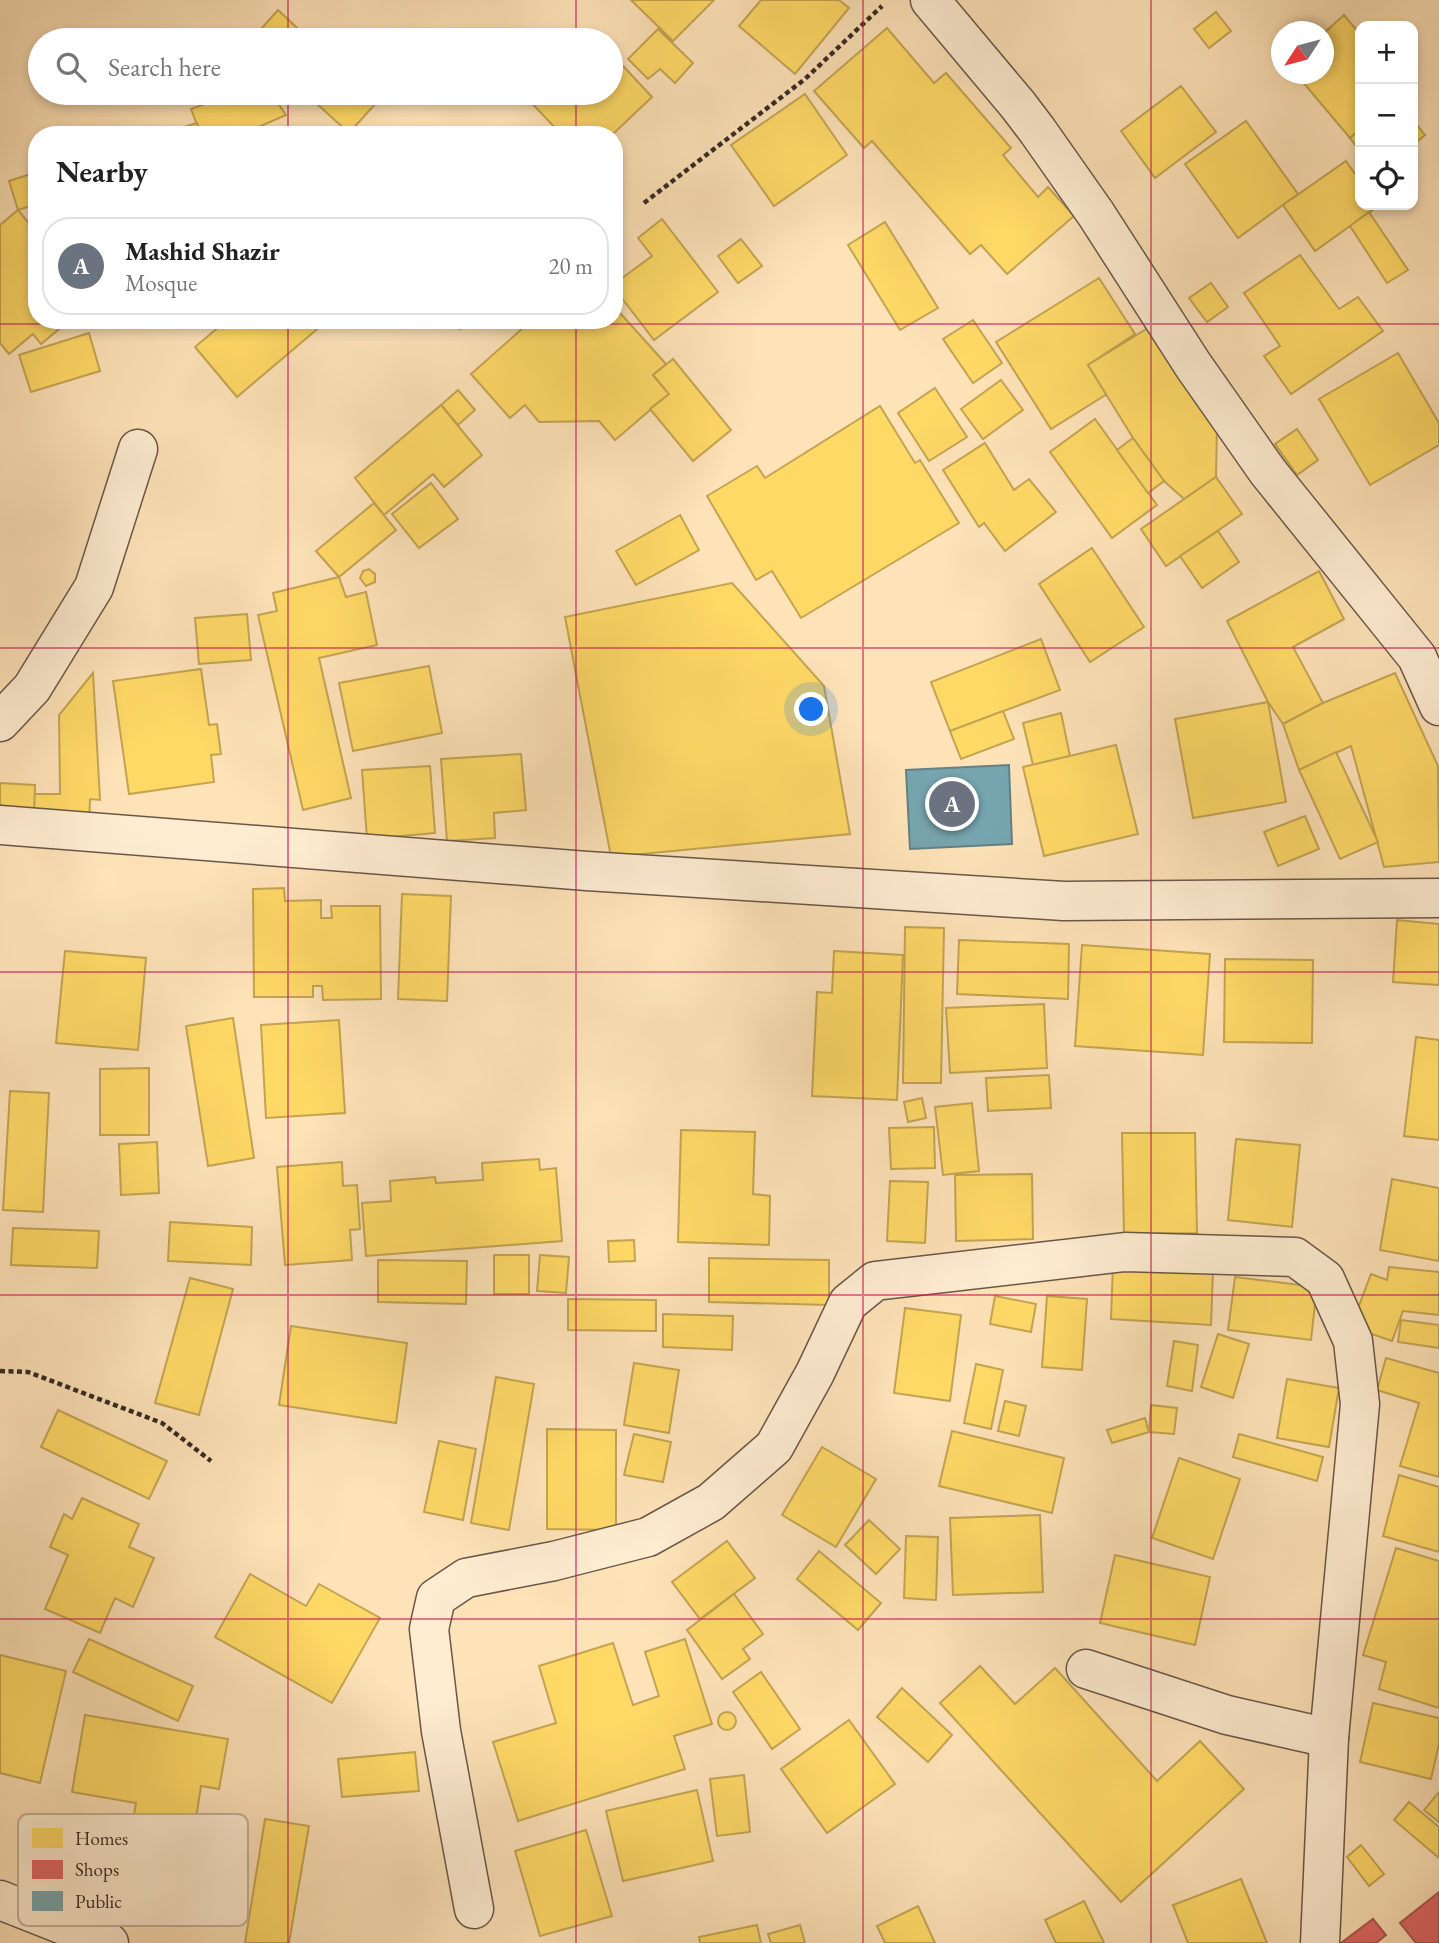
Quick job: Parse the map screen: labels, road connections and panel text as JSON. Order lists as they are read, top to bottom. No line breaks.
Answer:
{"legend":["Homes","Shops","Public"],"north":"bottom left","page":{"map_buttons":["+","−"],"search":"Search here","heading":"Nearby","list":[{"mark":"A","name":"Mashid Shazir","note":"Mosque","value":"20 m"}],"pins":"A"}}
